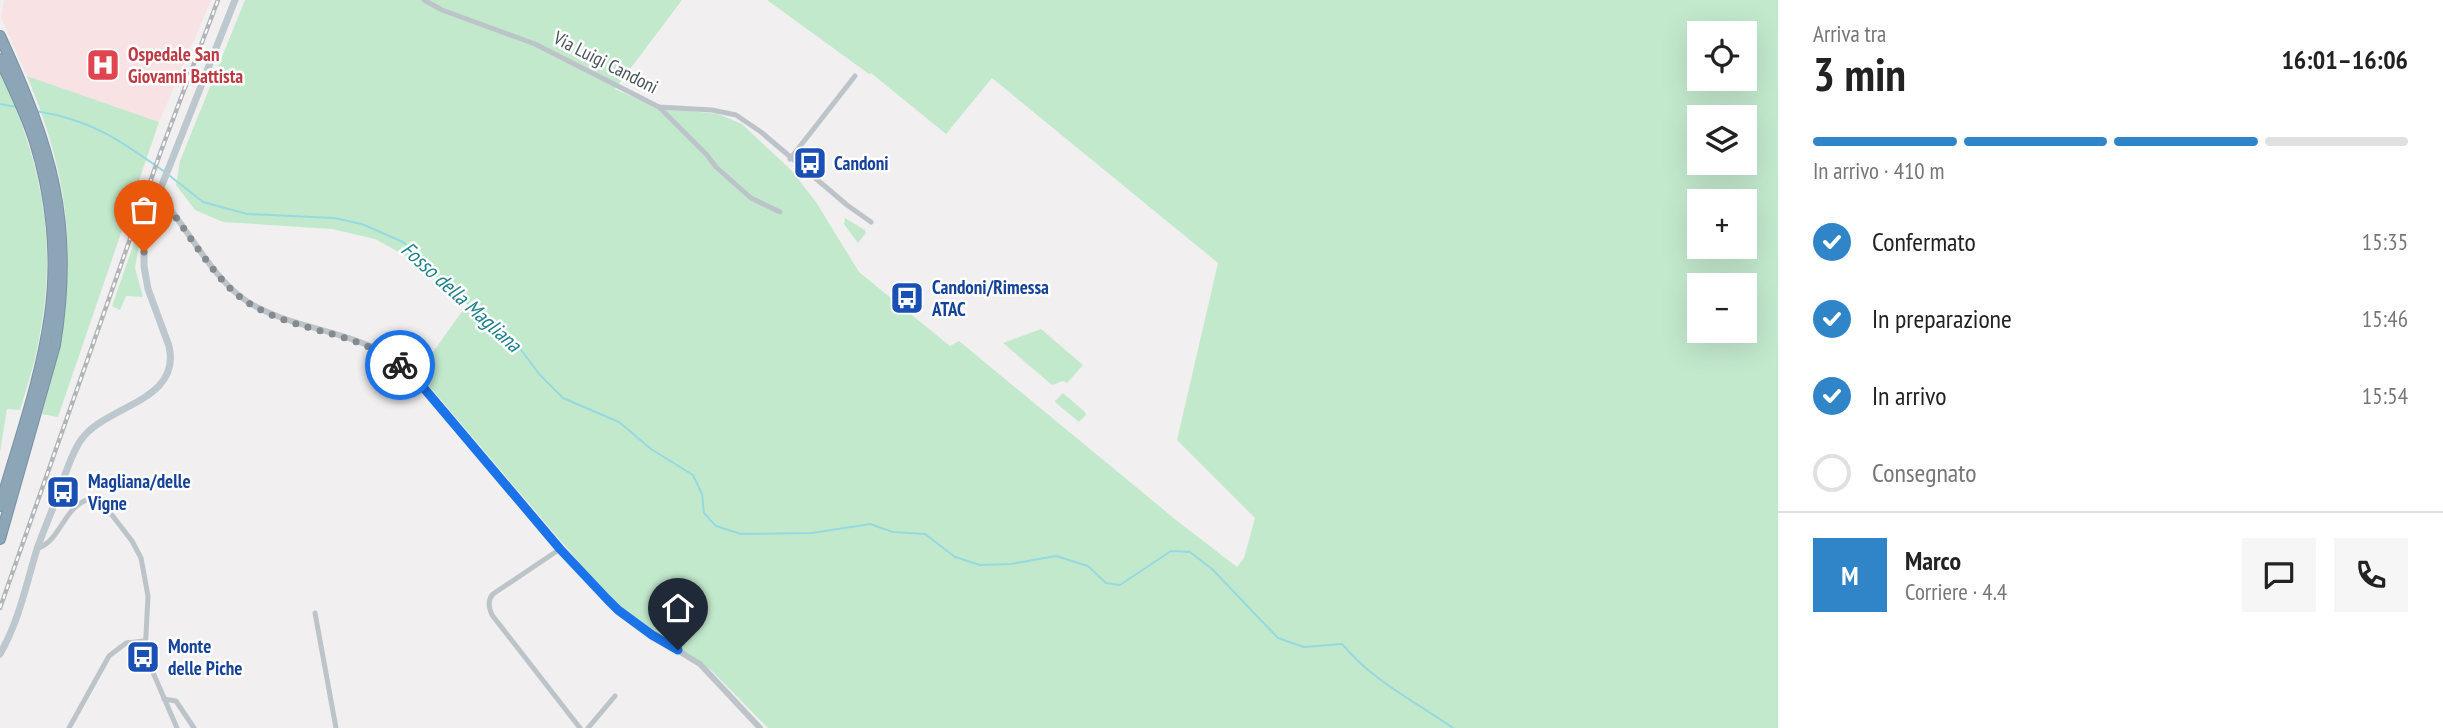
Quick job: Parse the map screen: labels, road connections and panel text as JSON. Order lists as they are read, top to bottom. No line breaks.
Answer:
{"streets":{"street":["Via Luigi Candoni"]},"water":["Fosso della Magliana"],"places":{"hospital":["Ospedale San Giovanni Battista"],"bus stop":["Candoni","Candoni/Rimessa ATAC","Magliana/delle Vigne","Monte delle Piche"]},"page":{"heading":["3 min","Arriva tra","16:01–16:06"],"panel":["Marco","Corriere · 4.4"],"map_buttons":["+","−"],"bar":"In arrivo · 410 m","list":[["Confermato","15:35"],["In preparazione","15:46"],["In arrivo","15:54"],"Consegnato"],"round":"M"}}
